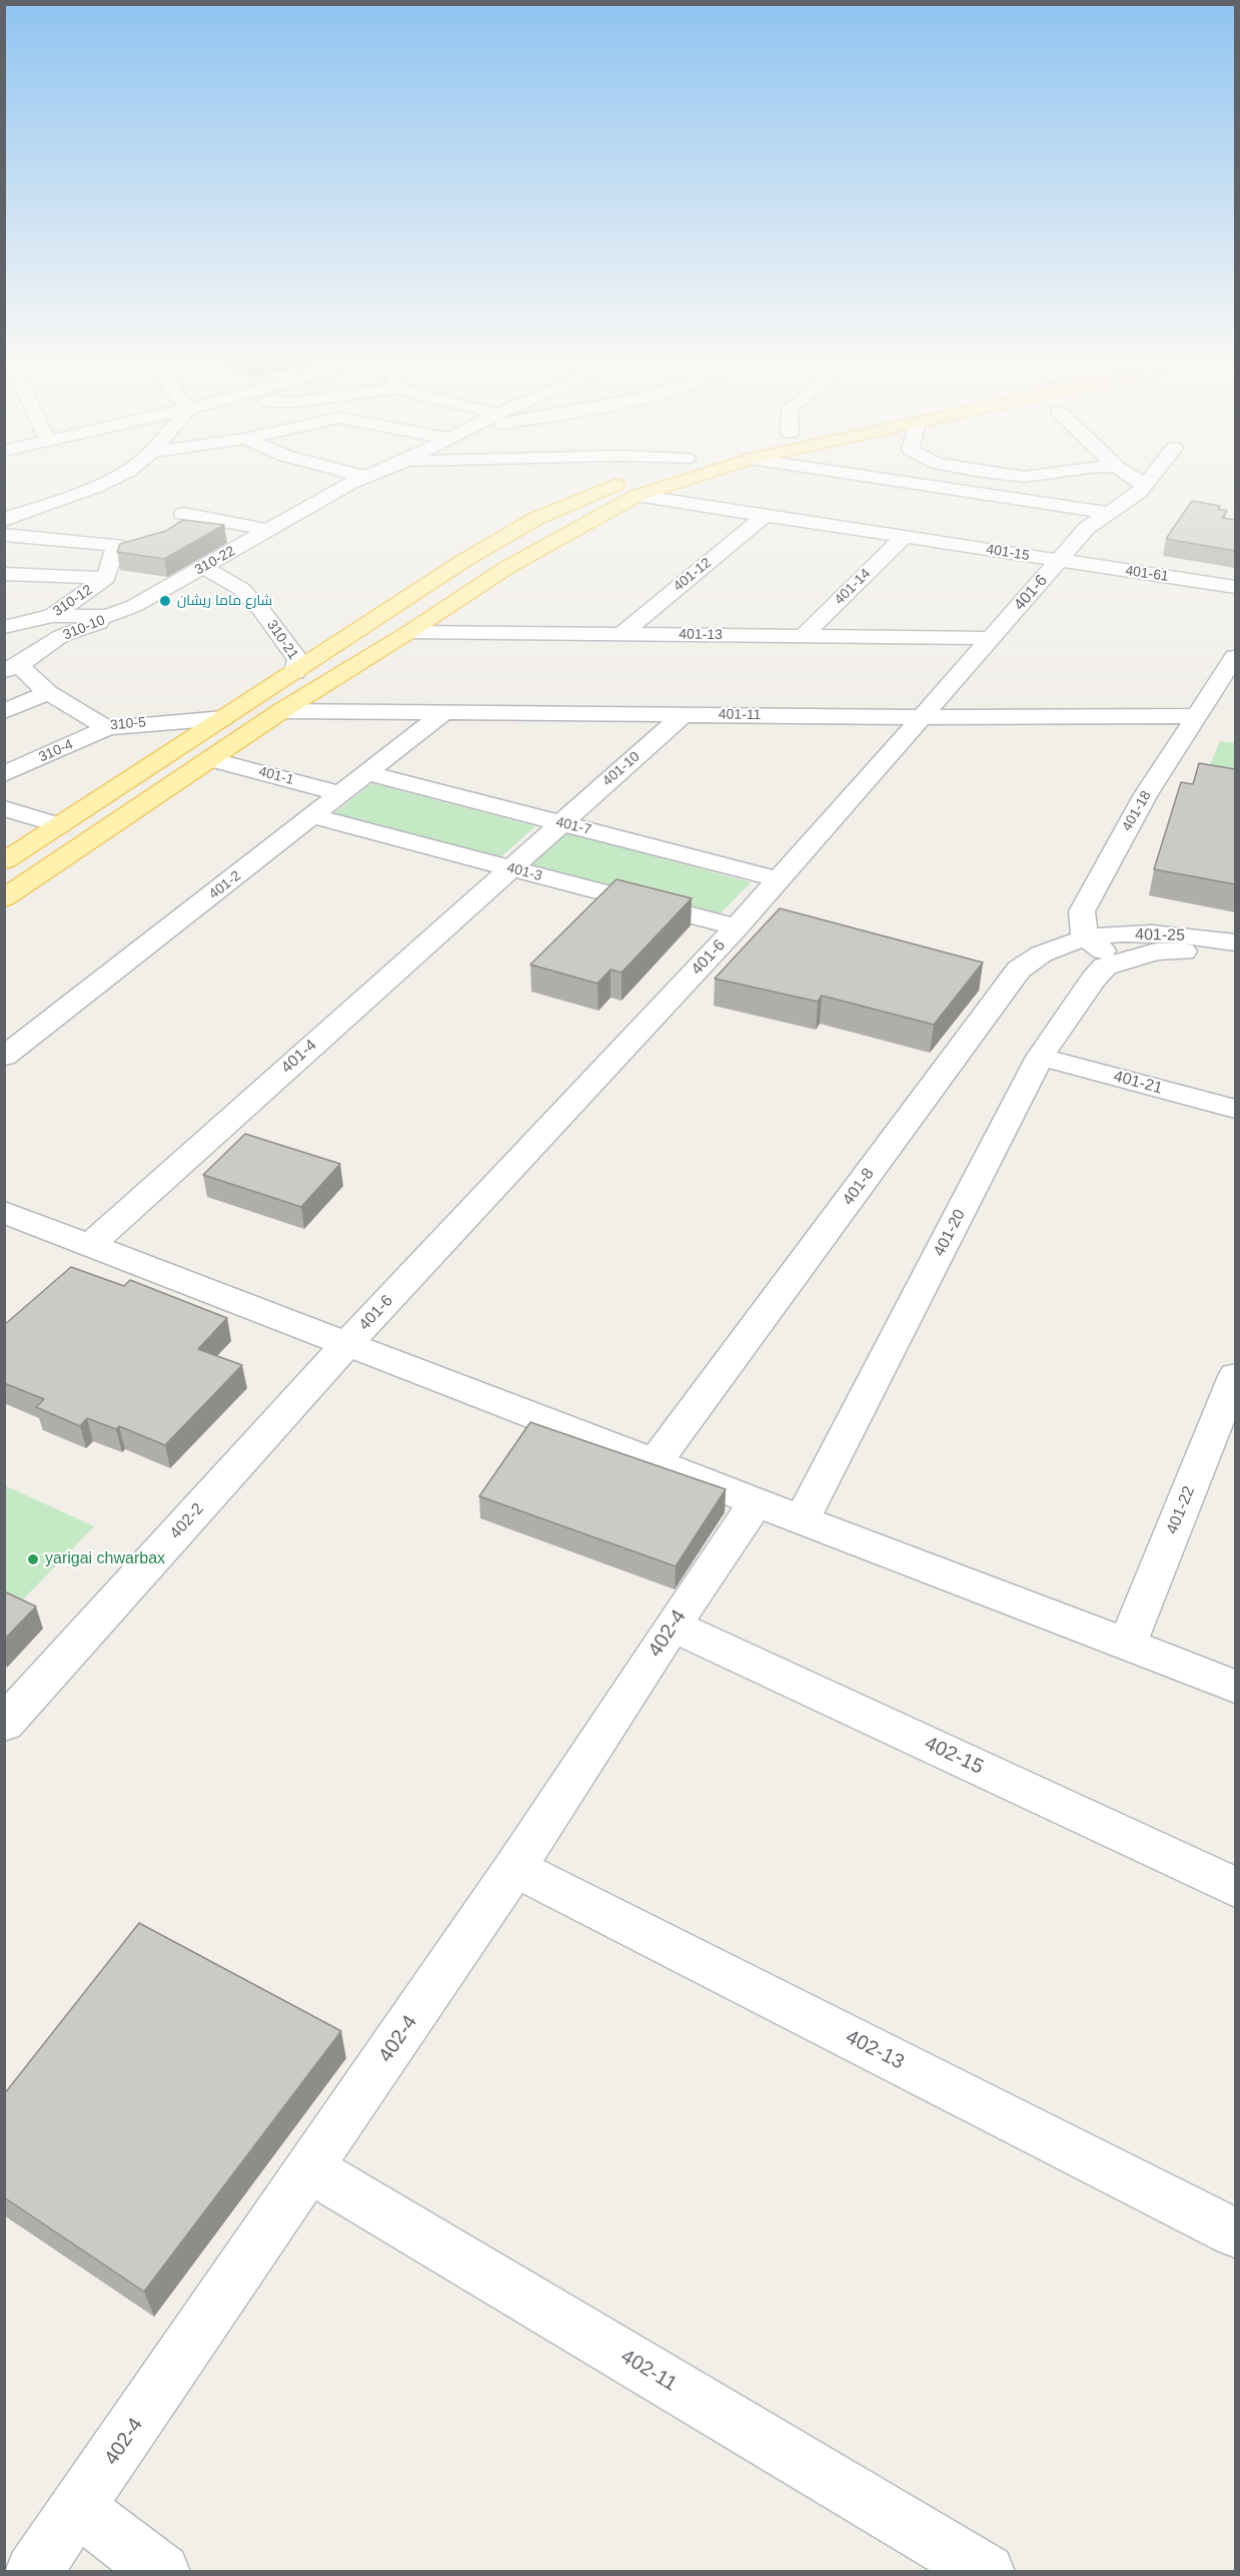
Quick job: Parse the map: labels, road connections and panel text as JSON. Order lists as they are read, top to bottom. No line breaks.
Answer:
{"streets":{"street":["401-15","310-22","401-61","401-12","401-14","401-6","310-12","310-10","401-13","310-21","401-11","310-5","310-4","401-10","401-1","401-18","401-7","401-3","401-2","401-25","401-4","401-21","401-8","401-20","401-22","402-2","402-4","402-15","402-13","402-11"]},"crossings":[["401-15","401-61"],["401-15","401-12"],["401-15","401-14"],["401-15","401-6"],["310-22","310-12"],["310-22","310-10"],["310-22","310-21"],["401-61","401-6"],["401-12","401-13"],["401-14","401-13"],["401-6","401-13"],["401-6","401-11"],["401-6","401-7"],["401-6","401-3"],["401-6","402-2"],["310-10","310-5"],["401-11","401-10"],["401-11","401-18"],["401-11","401-2"],["310-5","310-4"],["401-10","401-7"],["401-10","401-3"],["401-10","401-4"],["401-1","401-2"],["401-18","401-25"],["401-18","401-8"],["401-7","401-2"],["401-3","401-2"],["401-3","401-4"],["401-25","401-8"],["401-25","401-20"],["401-21","401-20"],["402-4","402-15"],["402-4","402-13"],["402-4","402-11"]],"places":["شارع ماما ريشان","yarigai chwarbax"]}
